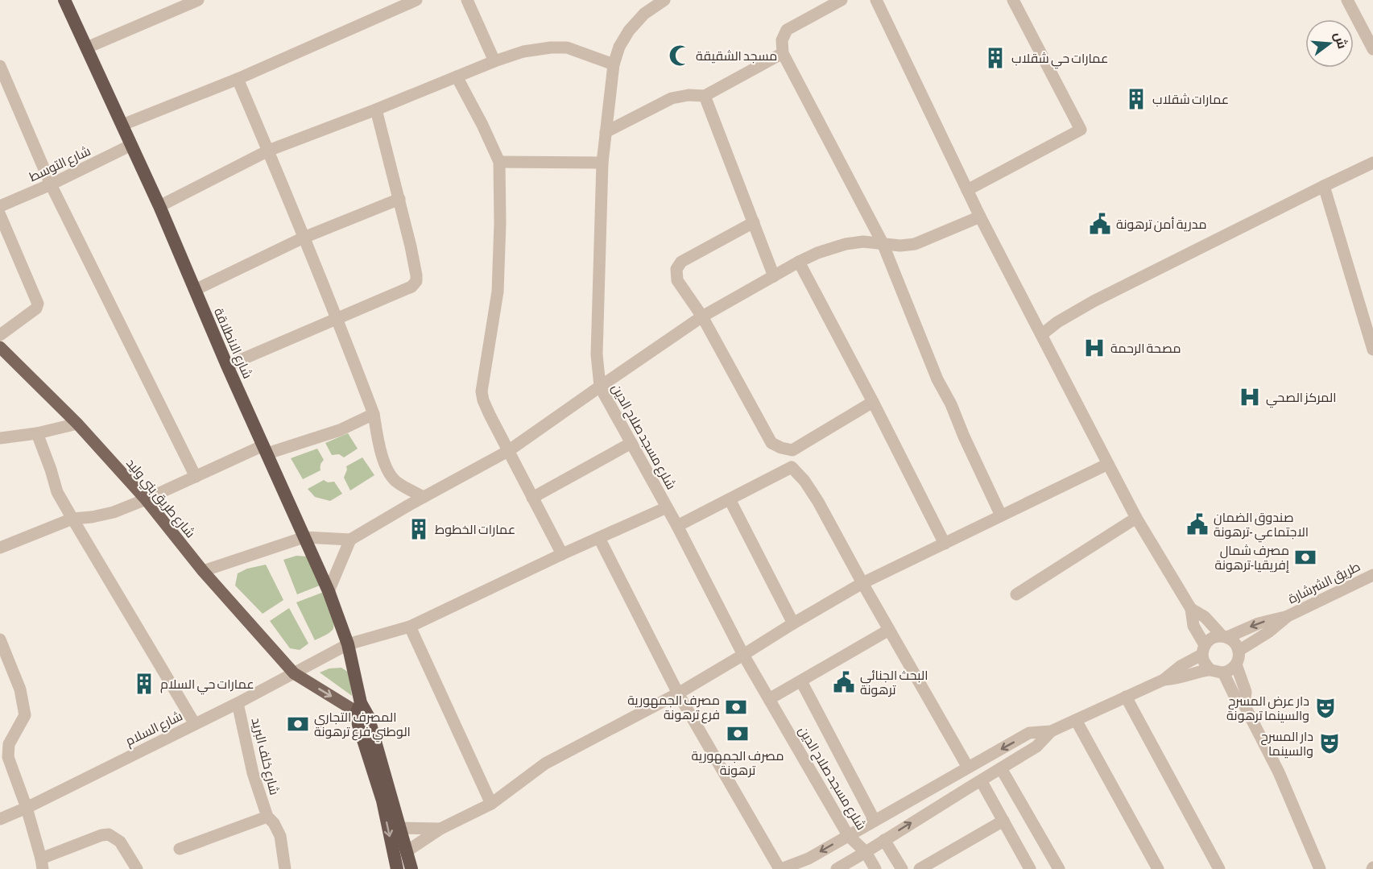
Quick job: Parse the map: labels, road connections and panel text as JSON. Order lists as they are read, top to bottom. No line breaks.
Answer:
{"streets":{"highway":["شارع الانطلاقة"],"main road":["شارع طريق بني وليد"],"street":["شارع التوسط","شلرع مسجد صلاح الدين","طريق الشرشارة","شارع السلام","شارع خلف البريد"]},"crossings":[["شارع التوسط","شارع الانطلاقة"],["شارع الانطلاقة","شارع طريق بني وليد"],["شارع الانطلاقة","شارع السلام"],["شلرع مسجد صلاح الدين","شارع السلام"],["شارع طريق بني وليد","شارع السلام"],["شارع السلام","شارع خلف البريد"]],"places":{"mosque":["مسجد الشقيقة"],"building":["عمارات حي شقلاب","عمارات شقلاب","عمارات الخطوط","عمارات حي السلام"],"public building":["مدرية أمن ترهونة","صندوق الضمان الاجتماعي -ترهونة","البحث الجنائي ترهونة"],"hospital":["مصحة الرحمة","المركز الصحي"],"bank":["مصرف شمال إفريقيا-ترهونة","مصرف الجمهورية فرع ترهونة","المصرف التجاري الوطني فرع ترهونة","مصرف الجمهورية ترهونة"],"theatre":["دار عرض المسرح والسينما ترهونة","دار المسرح والسينما"]},"north":"right"}
